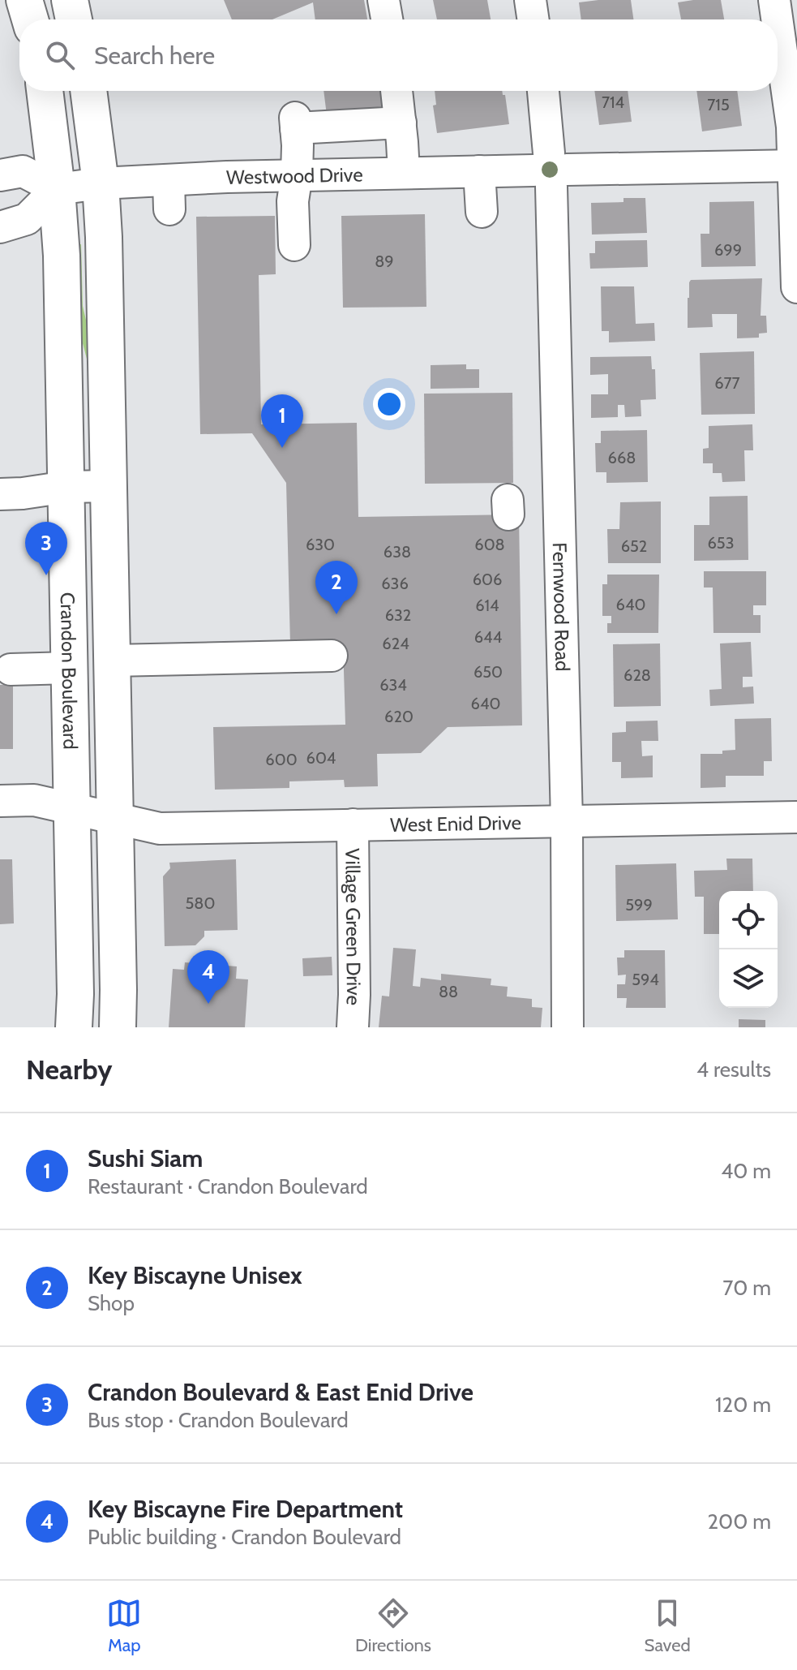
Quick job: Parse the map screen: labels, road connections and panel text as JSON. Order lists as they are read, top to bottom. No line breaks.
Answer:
{"streets":{"main road":["Crandon Boulevard"],"street":["Westwood Drive","Fernwood Road","West Enid Drive","Village Green Drive"]},"crossings":[["Westwood Drive","Fernwood Road"],["Westwood Drive","Crandon Boulevard"],["Fernwood Road","West Enid Drive"],["Crandon Boulevard","West Enid Drive"],["West Enid Drive","Village Green Drive"]],"house_numbers":["714","715","699","89","677","668","653","630","608","652","638","606","636","640","614","632","644","624","650","628","634","640","620","604","600","580","599","594","88"],"page":{"search":"Search here","pins":["1","3","2","4"],"heading":["Nearby","4 results"],"list":[{"mark":"1","name":"Sushi Siam","note":"Restaurant · Crandon Boulevard","value":"40 m"},{"mark":"2","name":"Key Biscayne Unisex","note":"Shop","value":"70 m"},{"mark":"3","name":"Crandon Boulevard & East Enid Drive","note":"Bus stop · Crandon Boulevard","value":"120 m"},{"mark":"4","name":"Key Biscayne Fire Department","note":"Public building · Crandon Boulevard","value":"200 m"}],"nav":["Map","Directions","Saved"]}}
